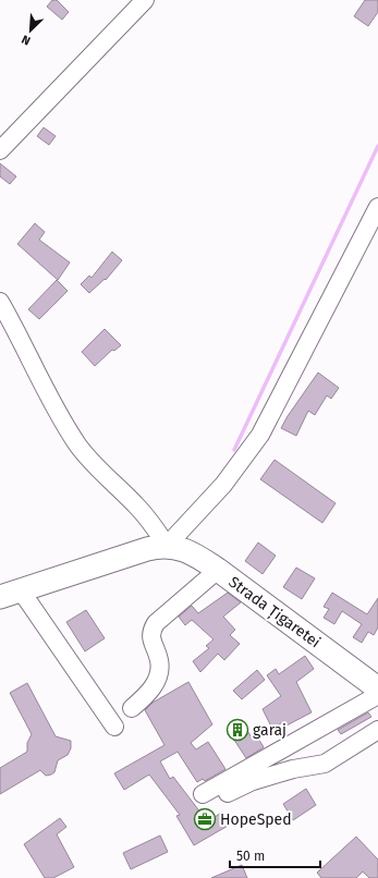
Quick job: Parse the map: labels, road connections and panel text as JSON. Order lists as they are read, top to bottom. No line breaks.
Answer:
{"streets":{"main road":["Strada Țigaretei"]},"places":{"building":["garaj"],"office":["HopeSped"]},"scale_bar":"50 m","north":"bottom left"}
